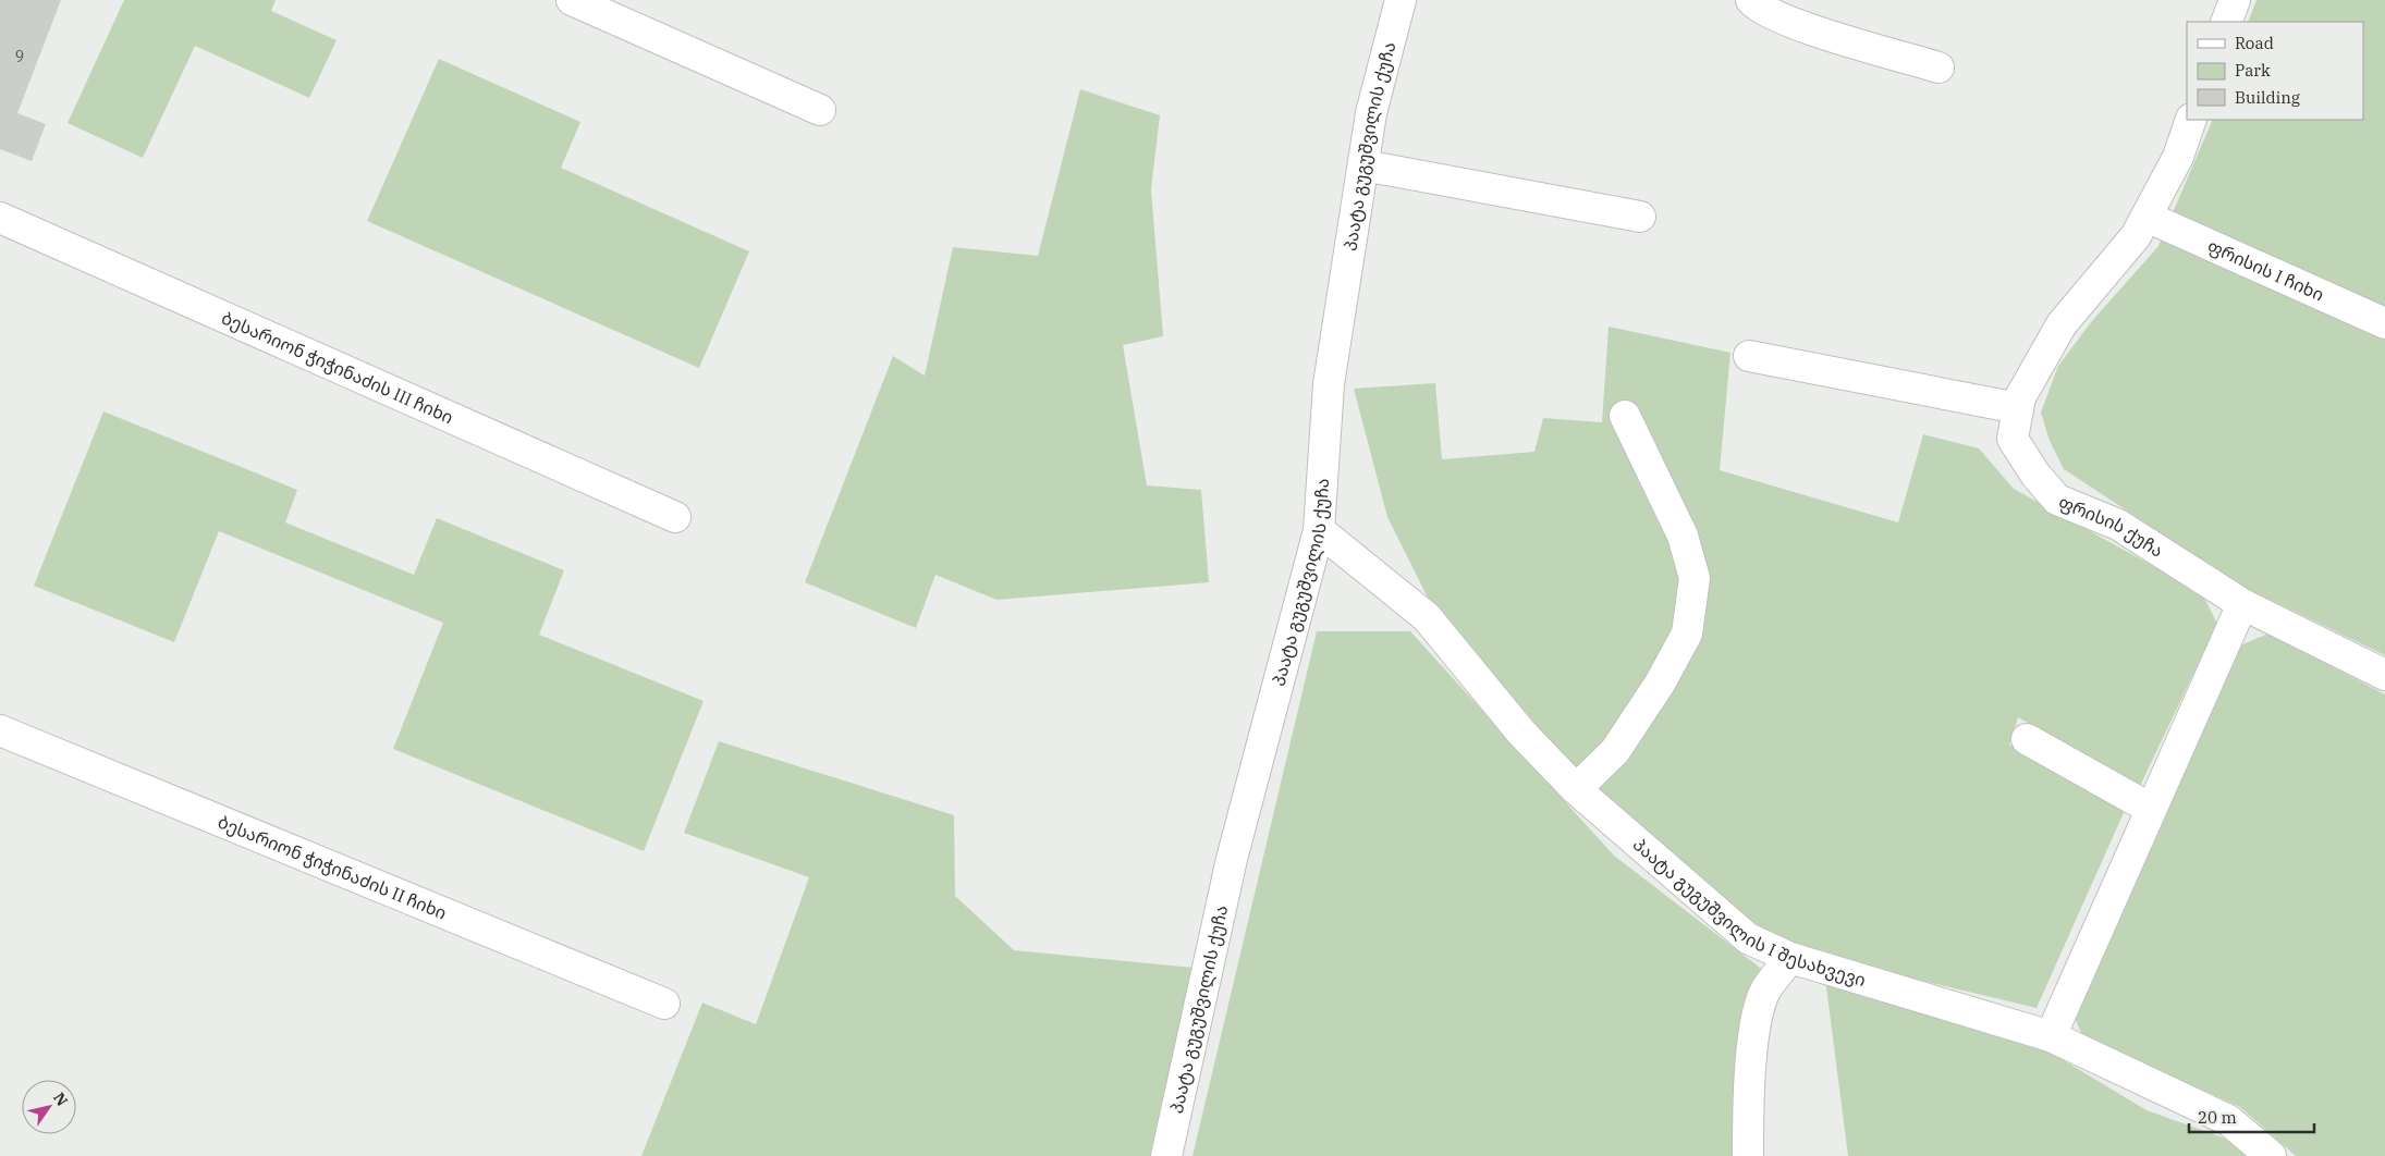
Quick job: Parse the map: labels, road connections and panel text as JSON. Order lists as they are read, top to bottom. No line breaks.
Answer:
{"streets":{"street":["პაატა გუგუშვილის ქუჩა","ფრისის I ჩიხი","ბესარიონ ჭიჭინაძის III ჩიხი","ფრისის ქუჩა","ბესარიონ ჭიჭინაძის II ჩიხი","პაატა გუგუშვილის I შესახვევი"]},"crossings":[["პაატა გუგუშვილის ქუჩა","პაატა გუგუშვილის I შესახვევი"],["ფრისის I ჩიხი","ფრისის ქუჩა"]],"house_numbers":["9"],"legend":["Road","Park","Building"],"scale_bar":"20 m","north":"top right"}
